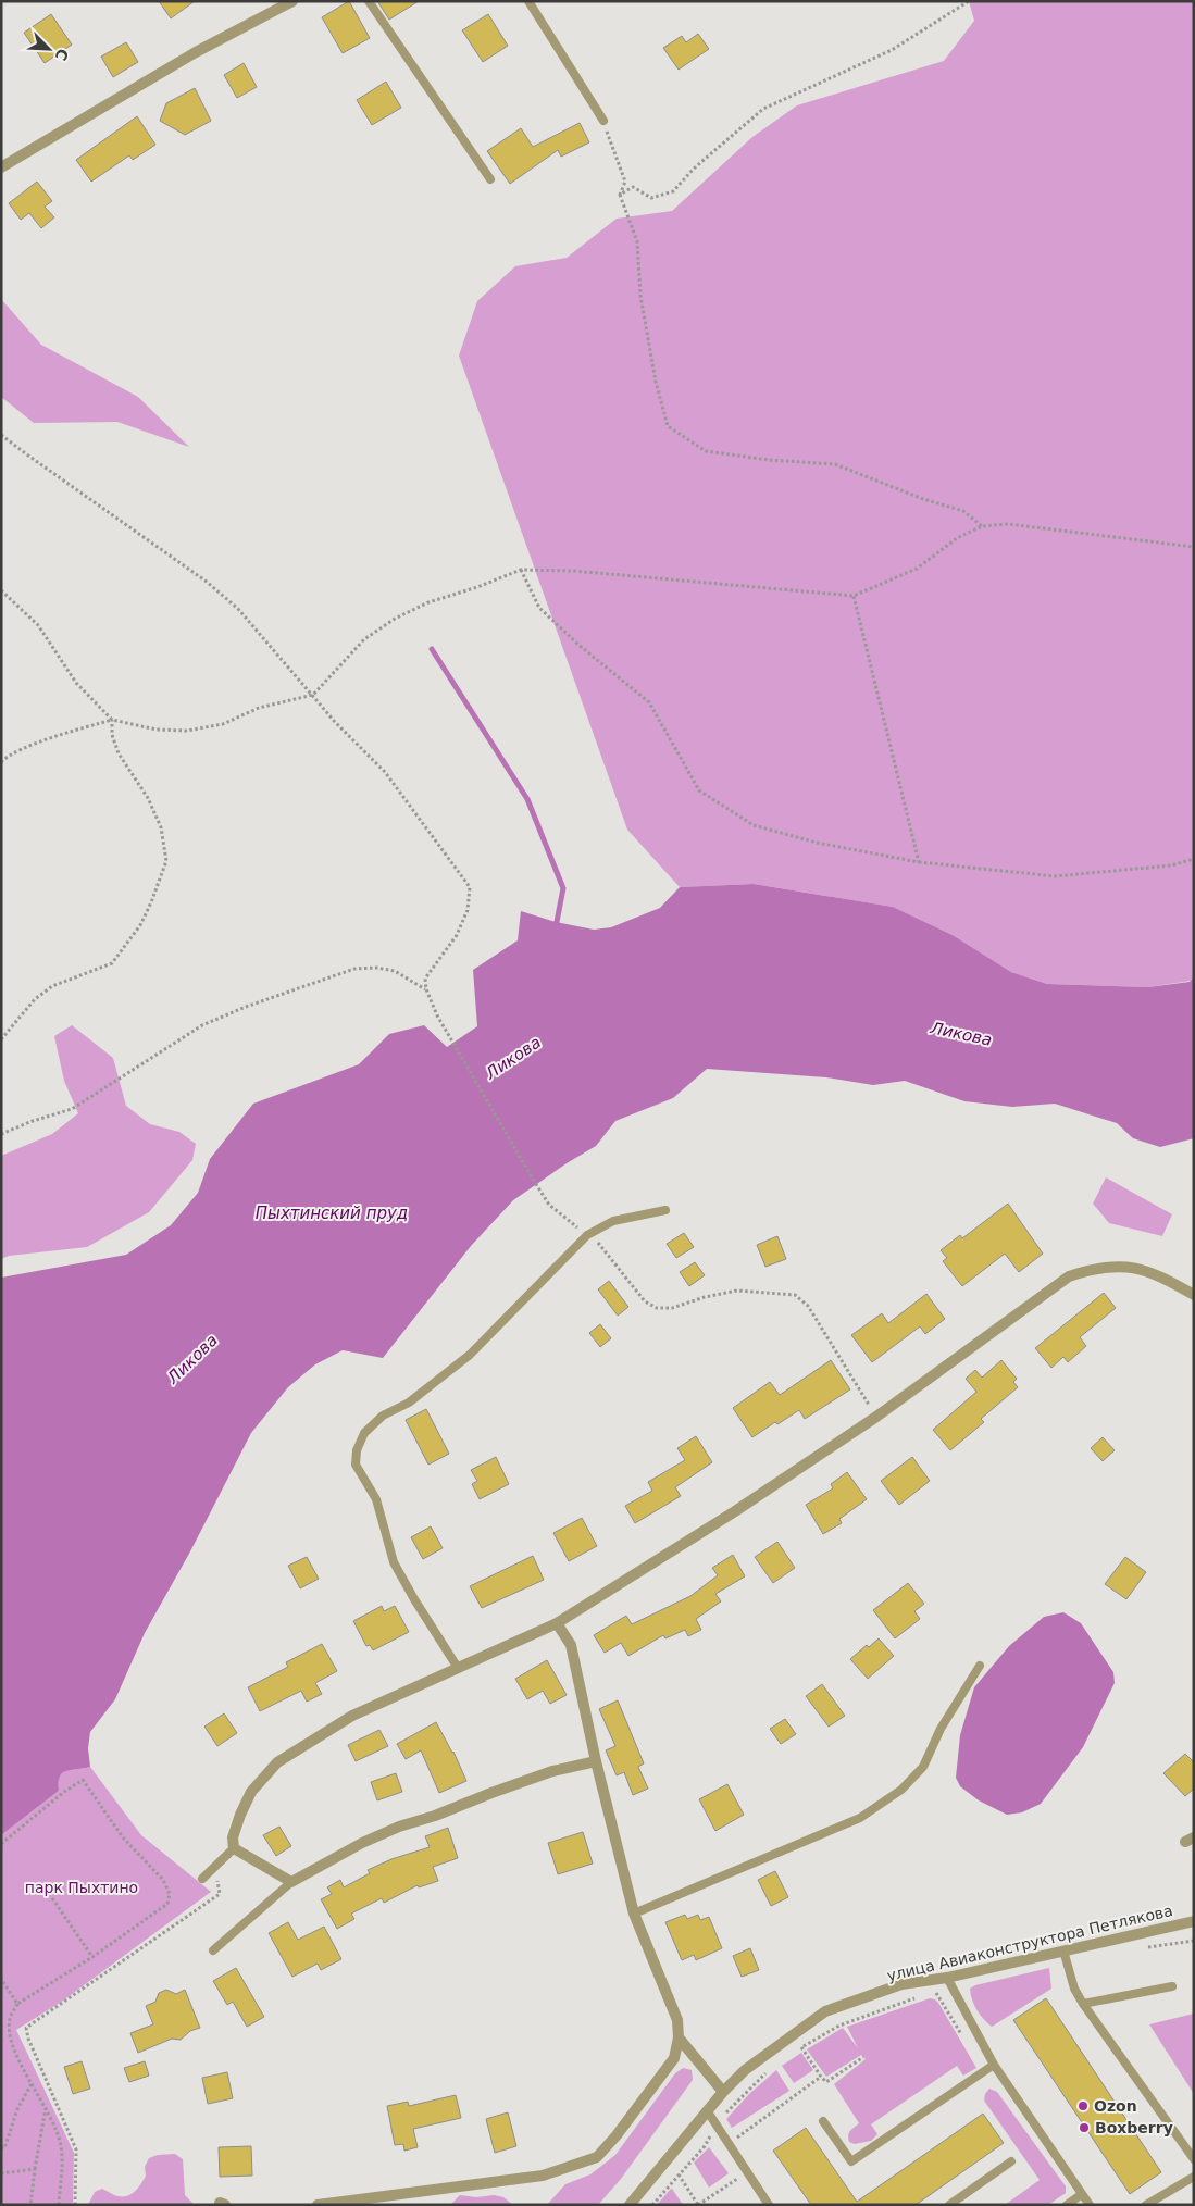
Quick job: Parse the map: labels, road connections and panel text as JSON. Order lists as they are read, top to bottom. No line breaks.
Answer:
{"streets":{"street":["улица Авиаконструктора Петлякова"]},"water":["Ликова","Пыхтинский пруд"],"parks":["парк Пыхтино"],"places":["Ozon","Boxberry"],"north":"bottom right"}
